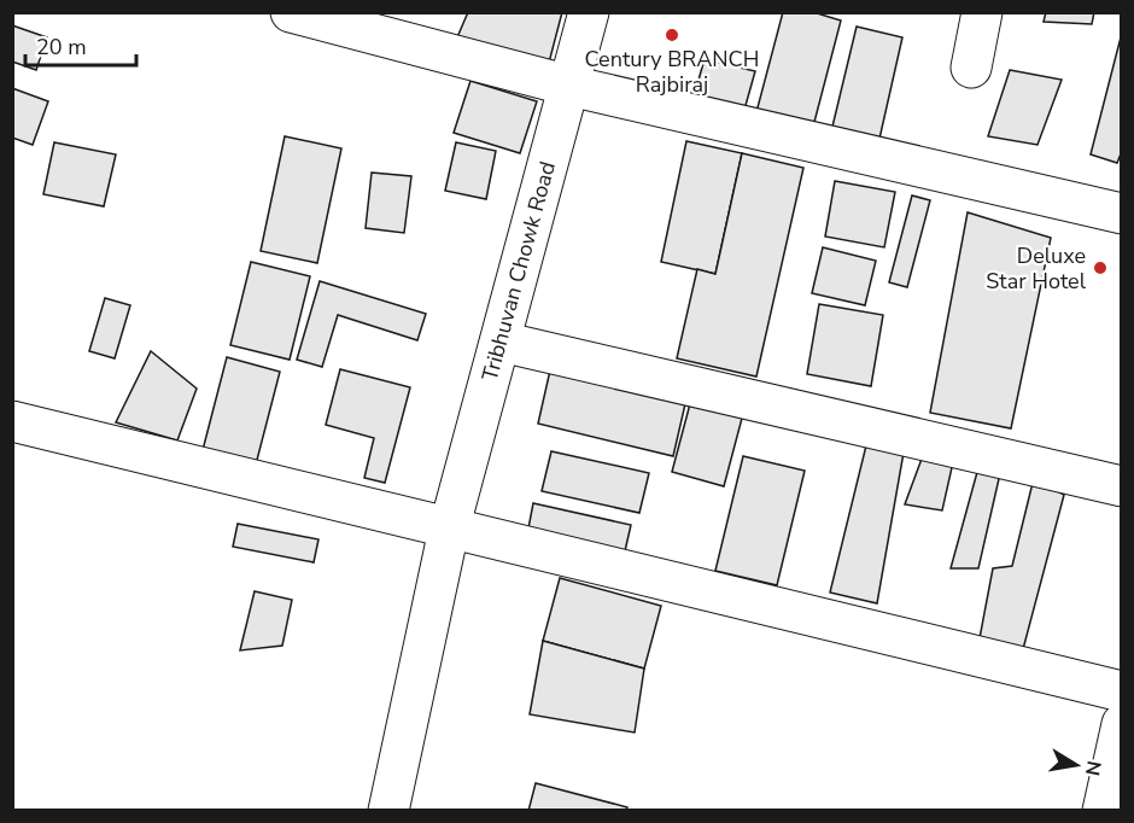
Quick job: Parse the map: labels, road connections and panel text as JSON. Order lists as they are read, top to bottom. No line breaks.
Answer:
{"streets":{"street":["Tribhuvan Chowk Road"]},"places":["Century BRANCH Rajbiraj","Deluxe Star Hotel"],"scale_bar":"20 m","north":"right"}
